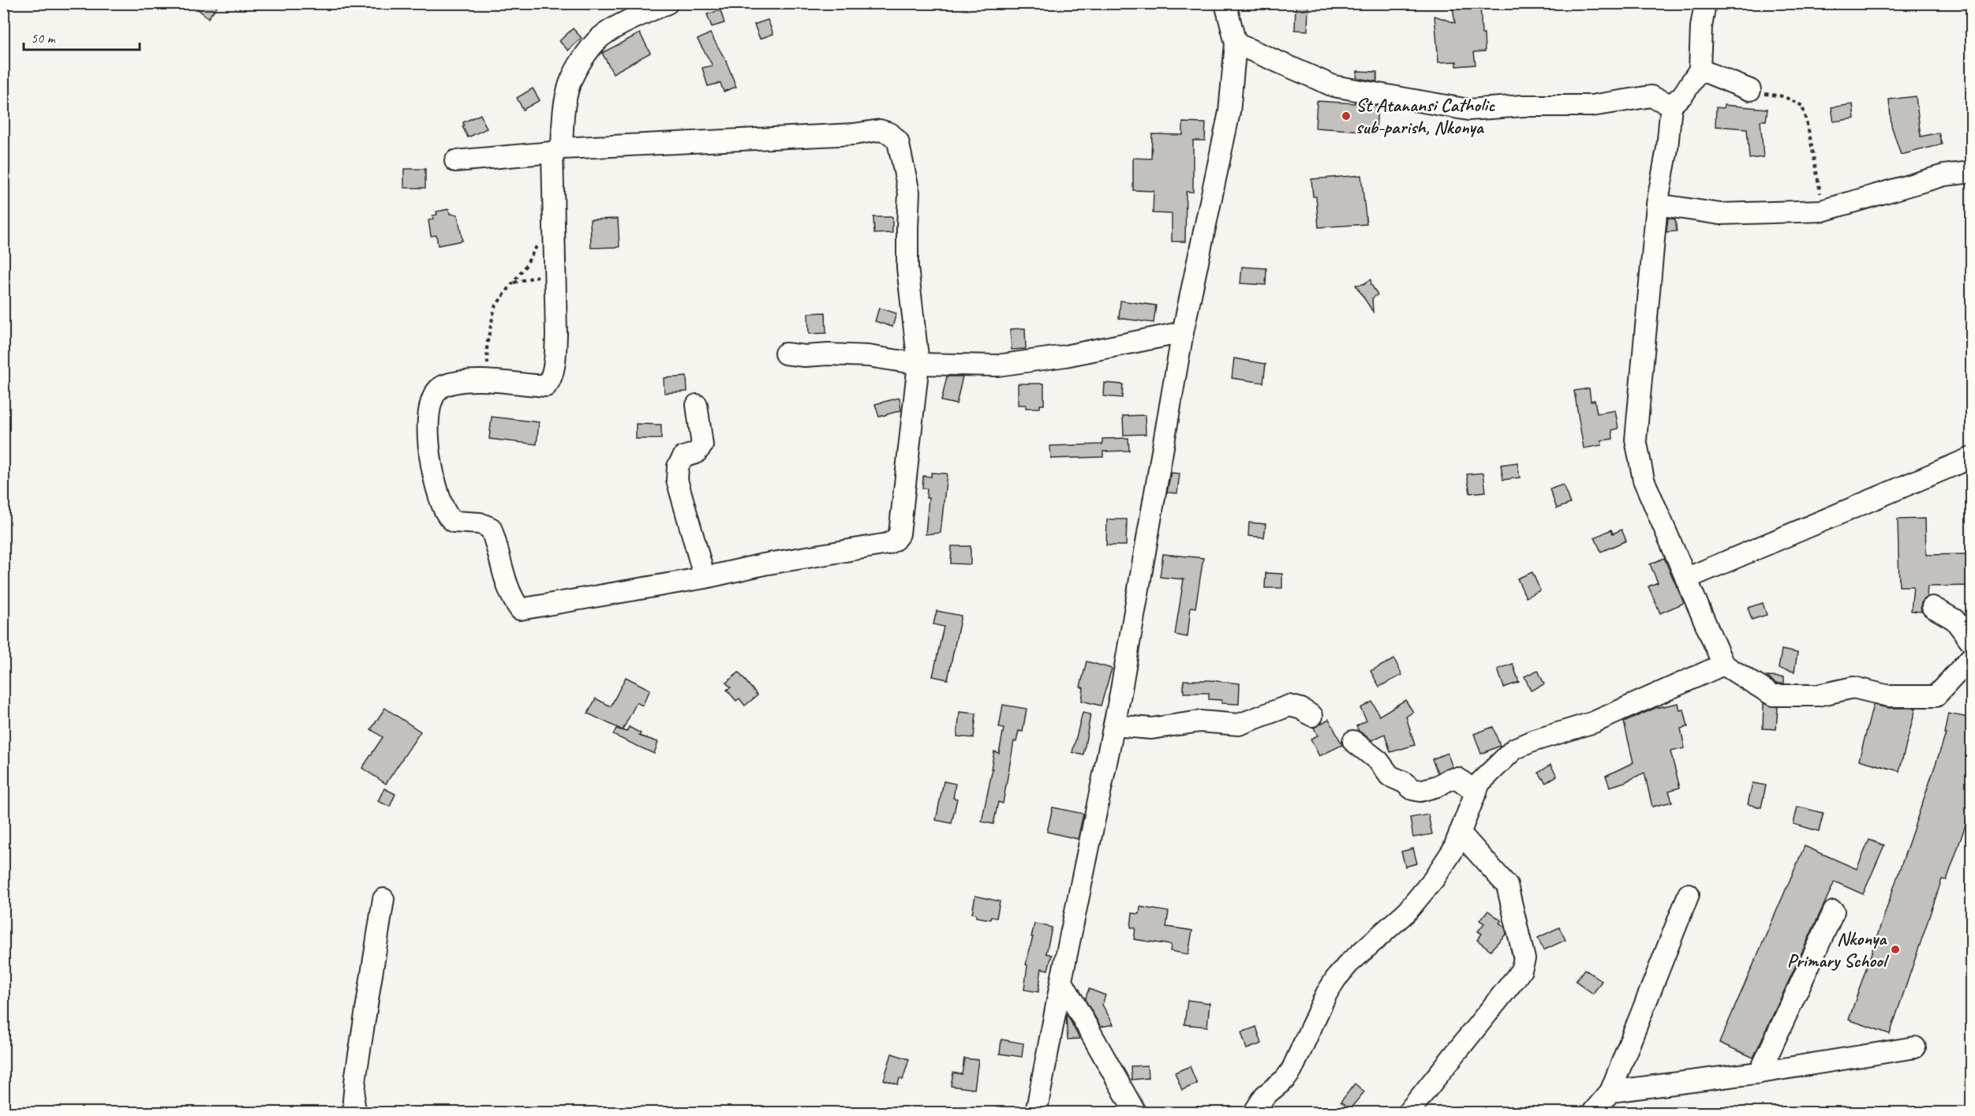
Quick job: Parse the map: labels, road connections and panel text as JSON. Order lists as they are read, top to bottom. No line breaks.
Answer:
{"places":["St Atanansi Catholic sub-parish, Nkonya","Nkonya Primary School"],"scale_bar":"50 m"}
